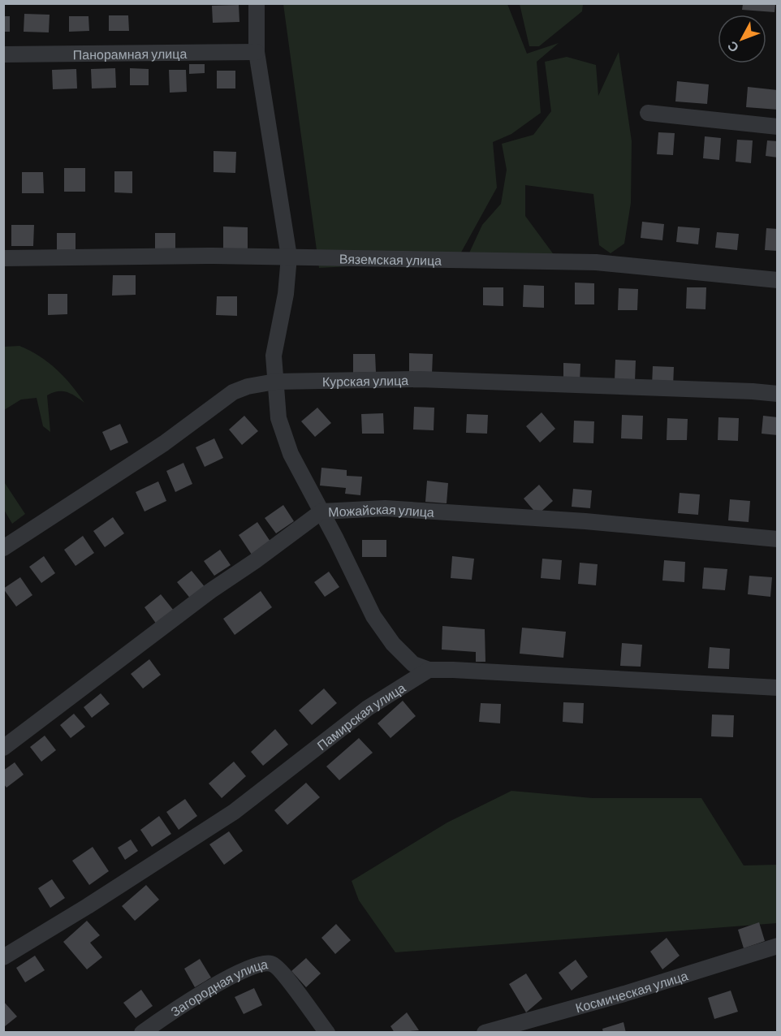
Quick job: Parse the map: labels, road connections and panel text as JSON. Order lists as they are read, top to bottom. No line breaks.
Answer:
{"streets":{"street":["Панорамная улица","Вяземская улица","Курская улица","Можайская улица","Памирская улица","Загородная улица","Космическая улица"]},"north":"bottom left"}
